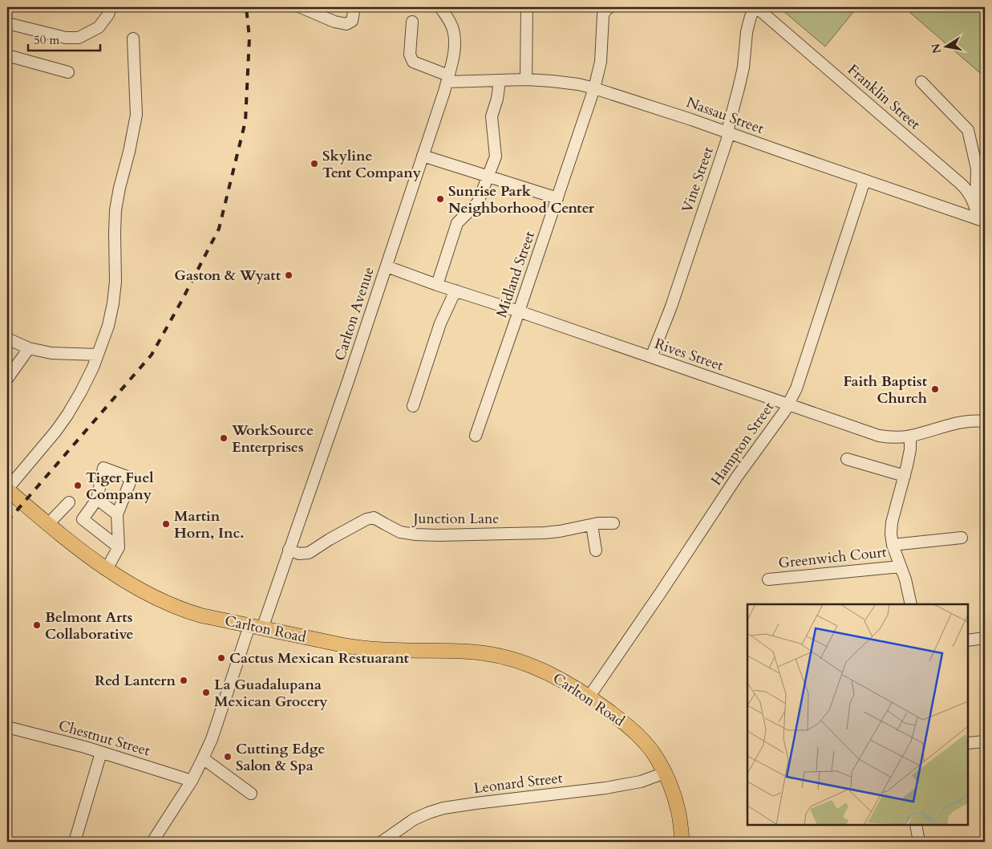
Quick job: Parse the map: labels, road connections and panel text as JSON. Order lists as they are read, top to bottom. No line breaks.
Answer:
{"streets":{"main road":["Carlton Road"],"street":["Franklin Street","Nassau Street","Vine Street","Midland Street","Carlton Avenue","Rives Street","Hampton Street","Junction Lane","Greenwich Court","Chestnut Street","Leonard Street"]},"crossings":[["Franklin Street","Nassau Street"],["Franklin Street","Vine Street"],["Nassau Street","Vine Street"],["Nassau Street","Midland Street"],["Nassau Street","Carlton Avenue"],["Nassau Street","Hampton Street"],["Vine Street","Rives Street"],["Midland Street","Rives Street"],["Carlton Avenue","Rives Street"],["Carlton Avenue","Junction Lane"],["Carlton Avenue","Carlton Road"],["Carlton Avenue","Chestnut Street"],["Rives Street","Hampton Street"],["Hampton Street","Carlton Road"],["Carlton Road","Leonard Street"]],"places":["Skyline Tent Company","Sunrise Park Neighborhood Center","Gaston & Wyatt","Faith Baptist Church","WorkSource Enterprises","Tiger Fuel Company","Martin Horn, Inc.","Belmont Arts Collaborative","Cactus Mexican Restuarant","Red Lantern","La Guadalupana Mexican Grocery","Cutting Edge Salon & Spa"],"scale_bar":"50 m","north":"left"}
